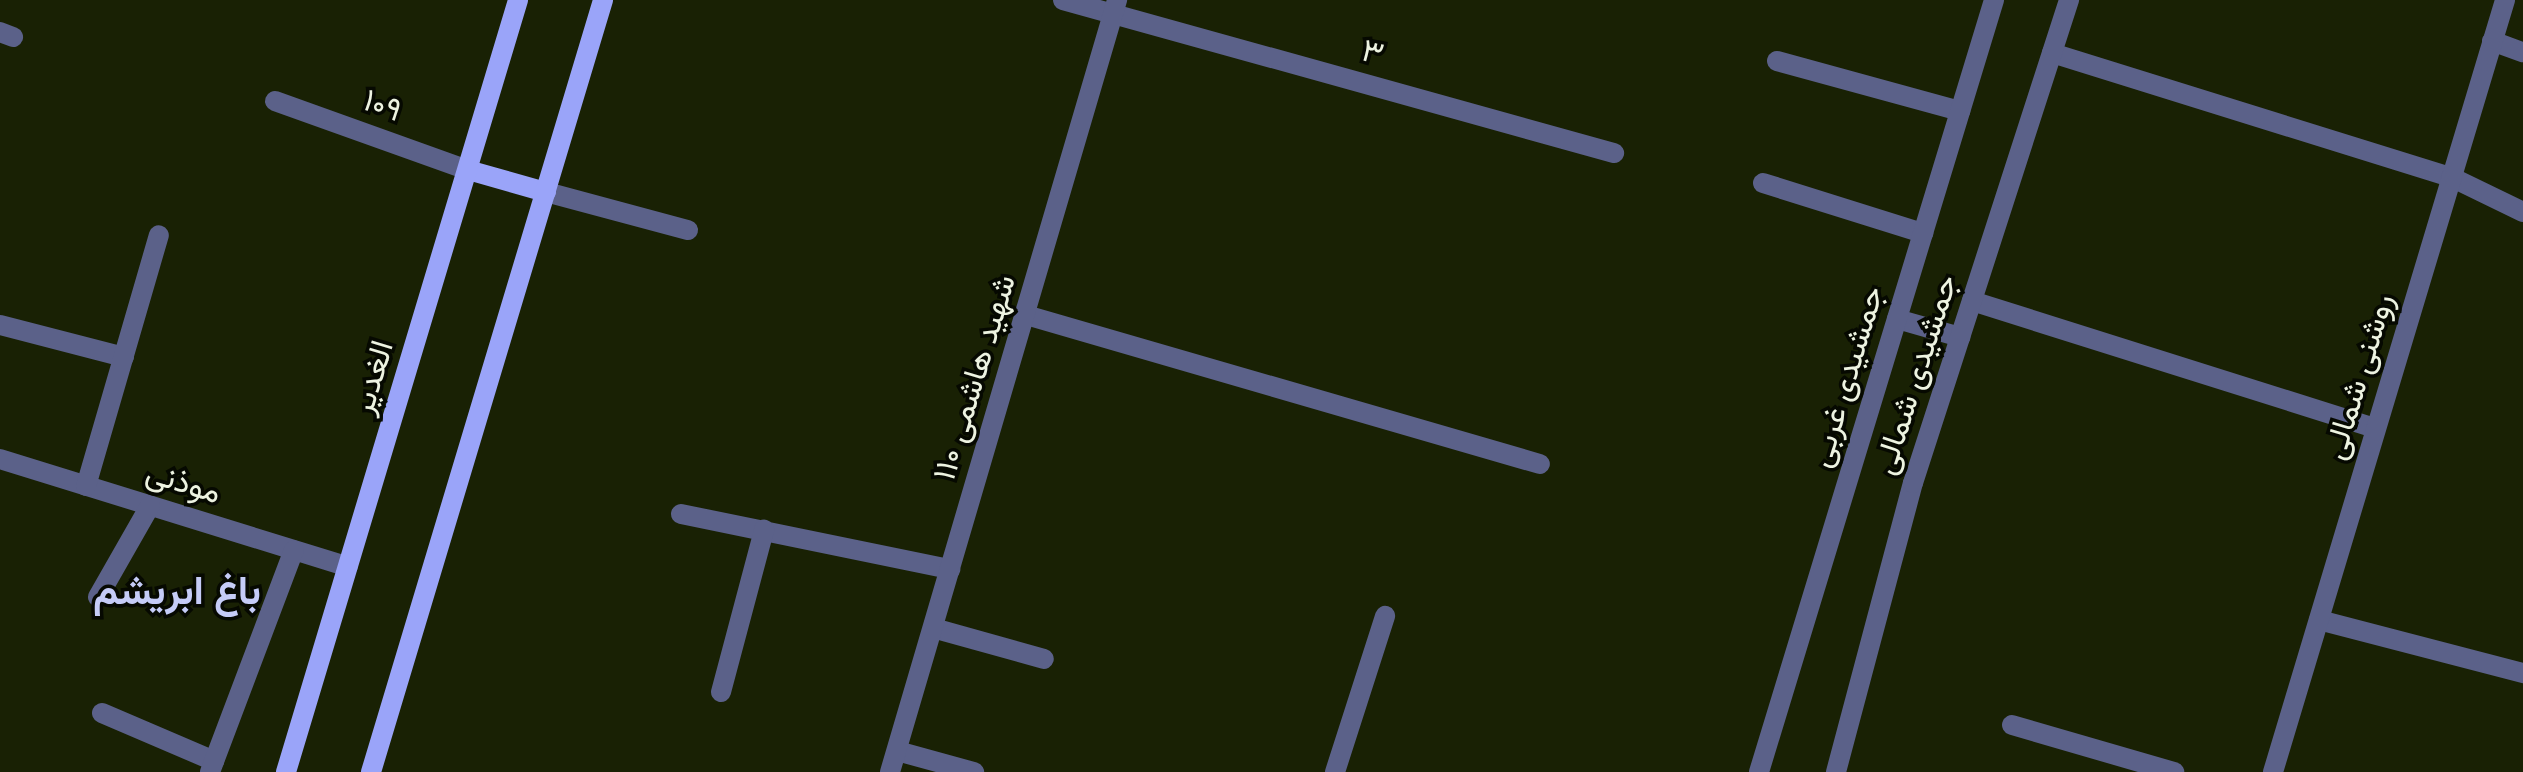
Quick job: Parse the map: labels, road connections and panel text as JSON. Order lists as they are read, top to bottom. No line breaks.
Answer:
{"streets":{"main road":["الغدیر"],"street":["۳","۱۰۹","جمشیدی شمالی","جمشیدی غربی","روشنی شمالی","شهید هاشمی ۱۱۰","موذنی"]},"crossings":[["۳","شهید هاشمی ۱۱۰"],["۱۰۹","الغدیر"],["الغدیر","موذنی"]],"districts":["باغ ابریشم"]}
